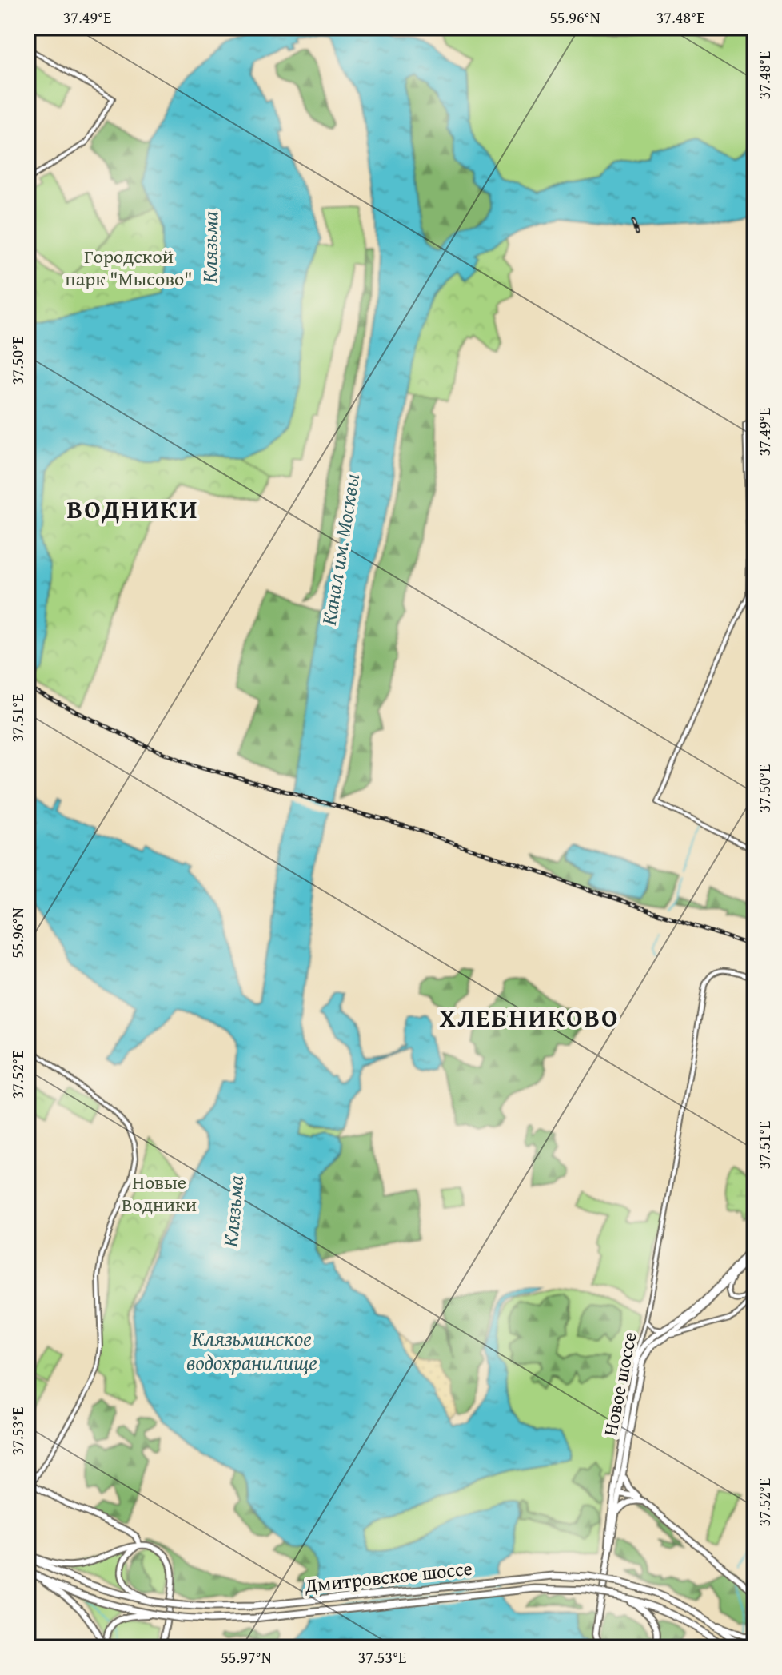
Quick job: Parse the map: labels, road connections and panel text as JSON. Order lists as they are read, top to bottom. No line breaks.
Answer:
{"streets":{"highway":["Дмитровское шоссе"],"main road":["Новое шоссе"]},"districts":["ВОДНИКИ","ХЛЕБНИКОВО"],"water":["Клязьма","Канал им. Москвы","Клязьминское водохранилище"],"parks":["Городской парк \"Мысово\"","Новые Водники"],"coordinates":["37.49°E","55.96°N","37.48°E","37.50°E","37.51°E","37.52°E","37.53°E","55.97°N"]}
